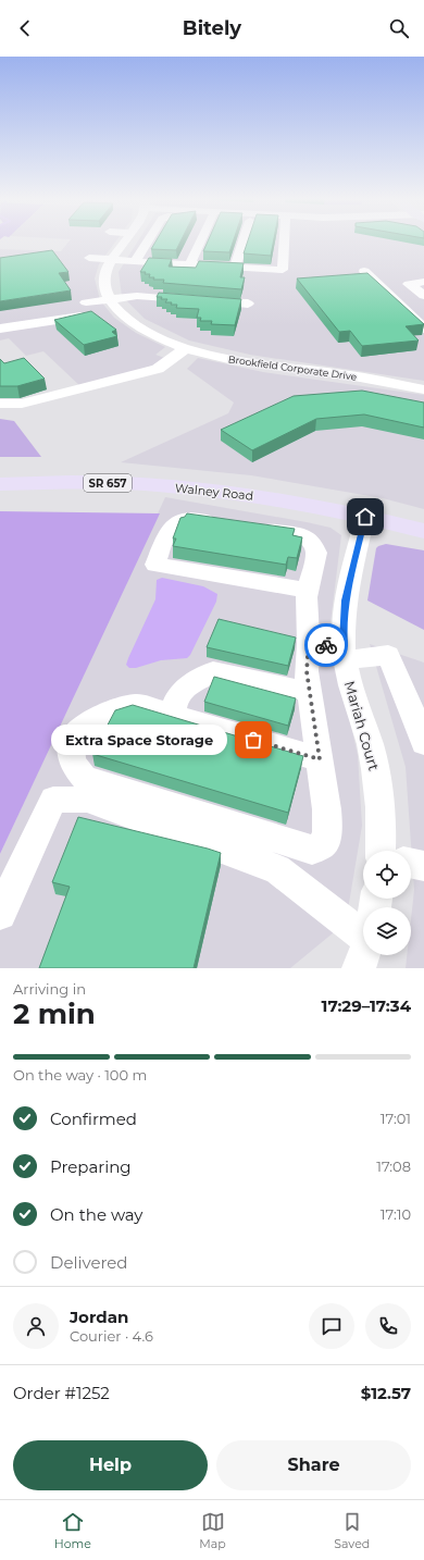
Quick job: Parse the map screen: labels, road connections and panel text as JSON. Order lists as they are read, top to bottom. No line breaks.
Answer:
{"streets":{"main road":["SR 657","Walney Road"],"street":["Brookfield Corporate Drive","Mariah Court"]},"crossings":[["Walney Road","Mariah Court"]],"places":["Extra Space Storage"],"page":{"header":"Bitely","bubble":"Extra Space Storage","heading":["2 min","Arriving in","17:29–17:34"],"panel":["Jordan","Courier · 4.6","Order #1252","$12.57"],"bar":"On the way · 100 m","list":[["Confirmed","17:01"],["Preparing","17:08"],["On the way","17:10"],"Delivered"],"buttons":["Help","Share"],"tabs":["Home","Map","Saved"]}}
